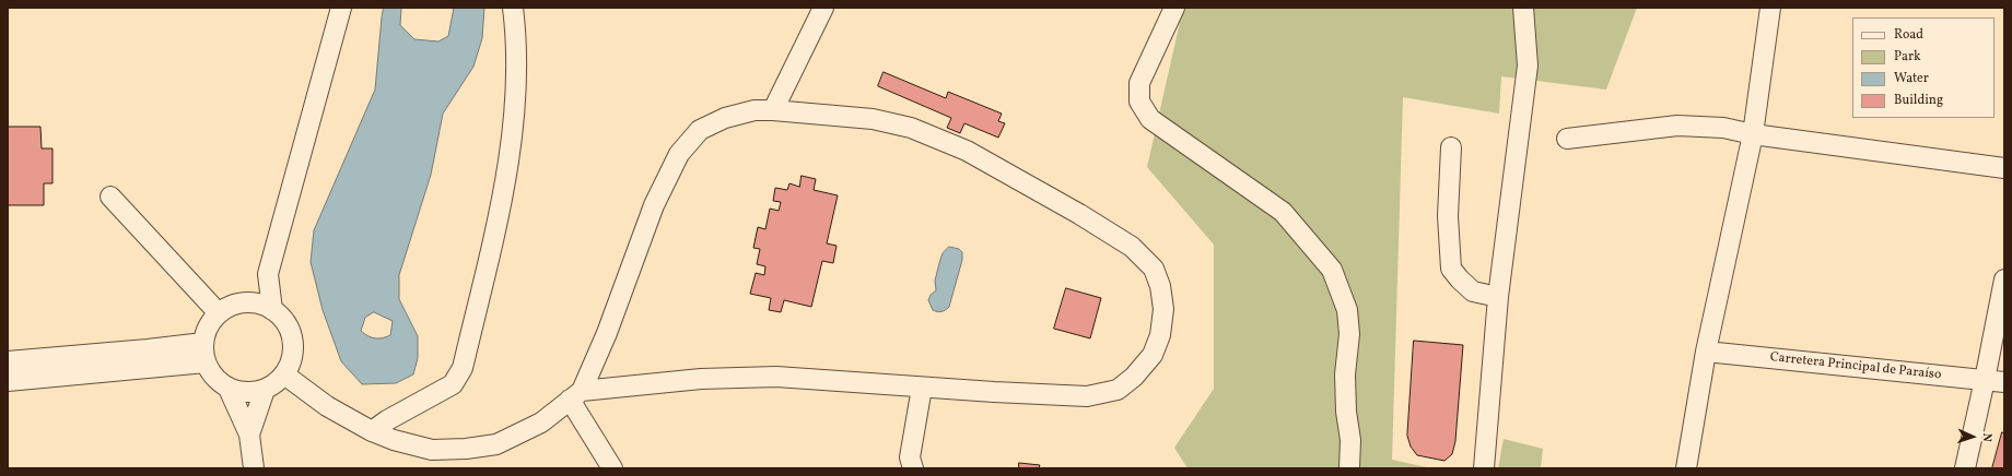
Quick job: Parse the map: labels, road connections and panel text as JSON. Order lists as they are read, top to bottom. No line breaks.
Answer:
{"streets":{"street":["Carretera Principal de Paraíso"]},"legend":["Road","Park","Water","Building"],"north":"right"}
